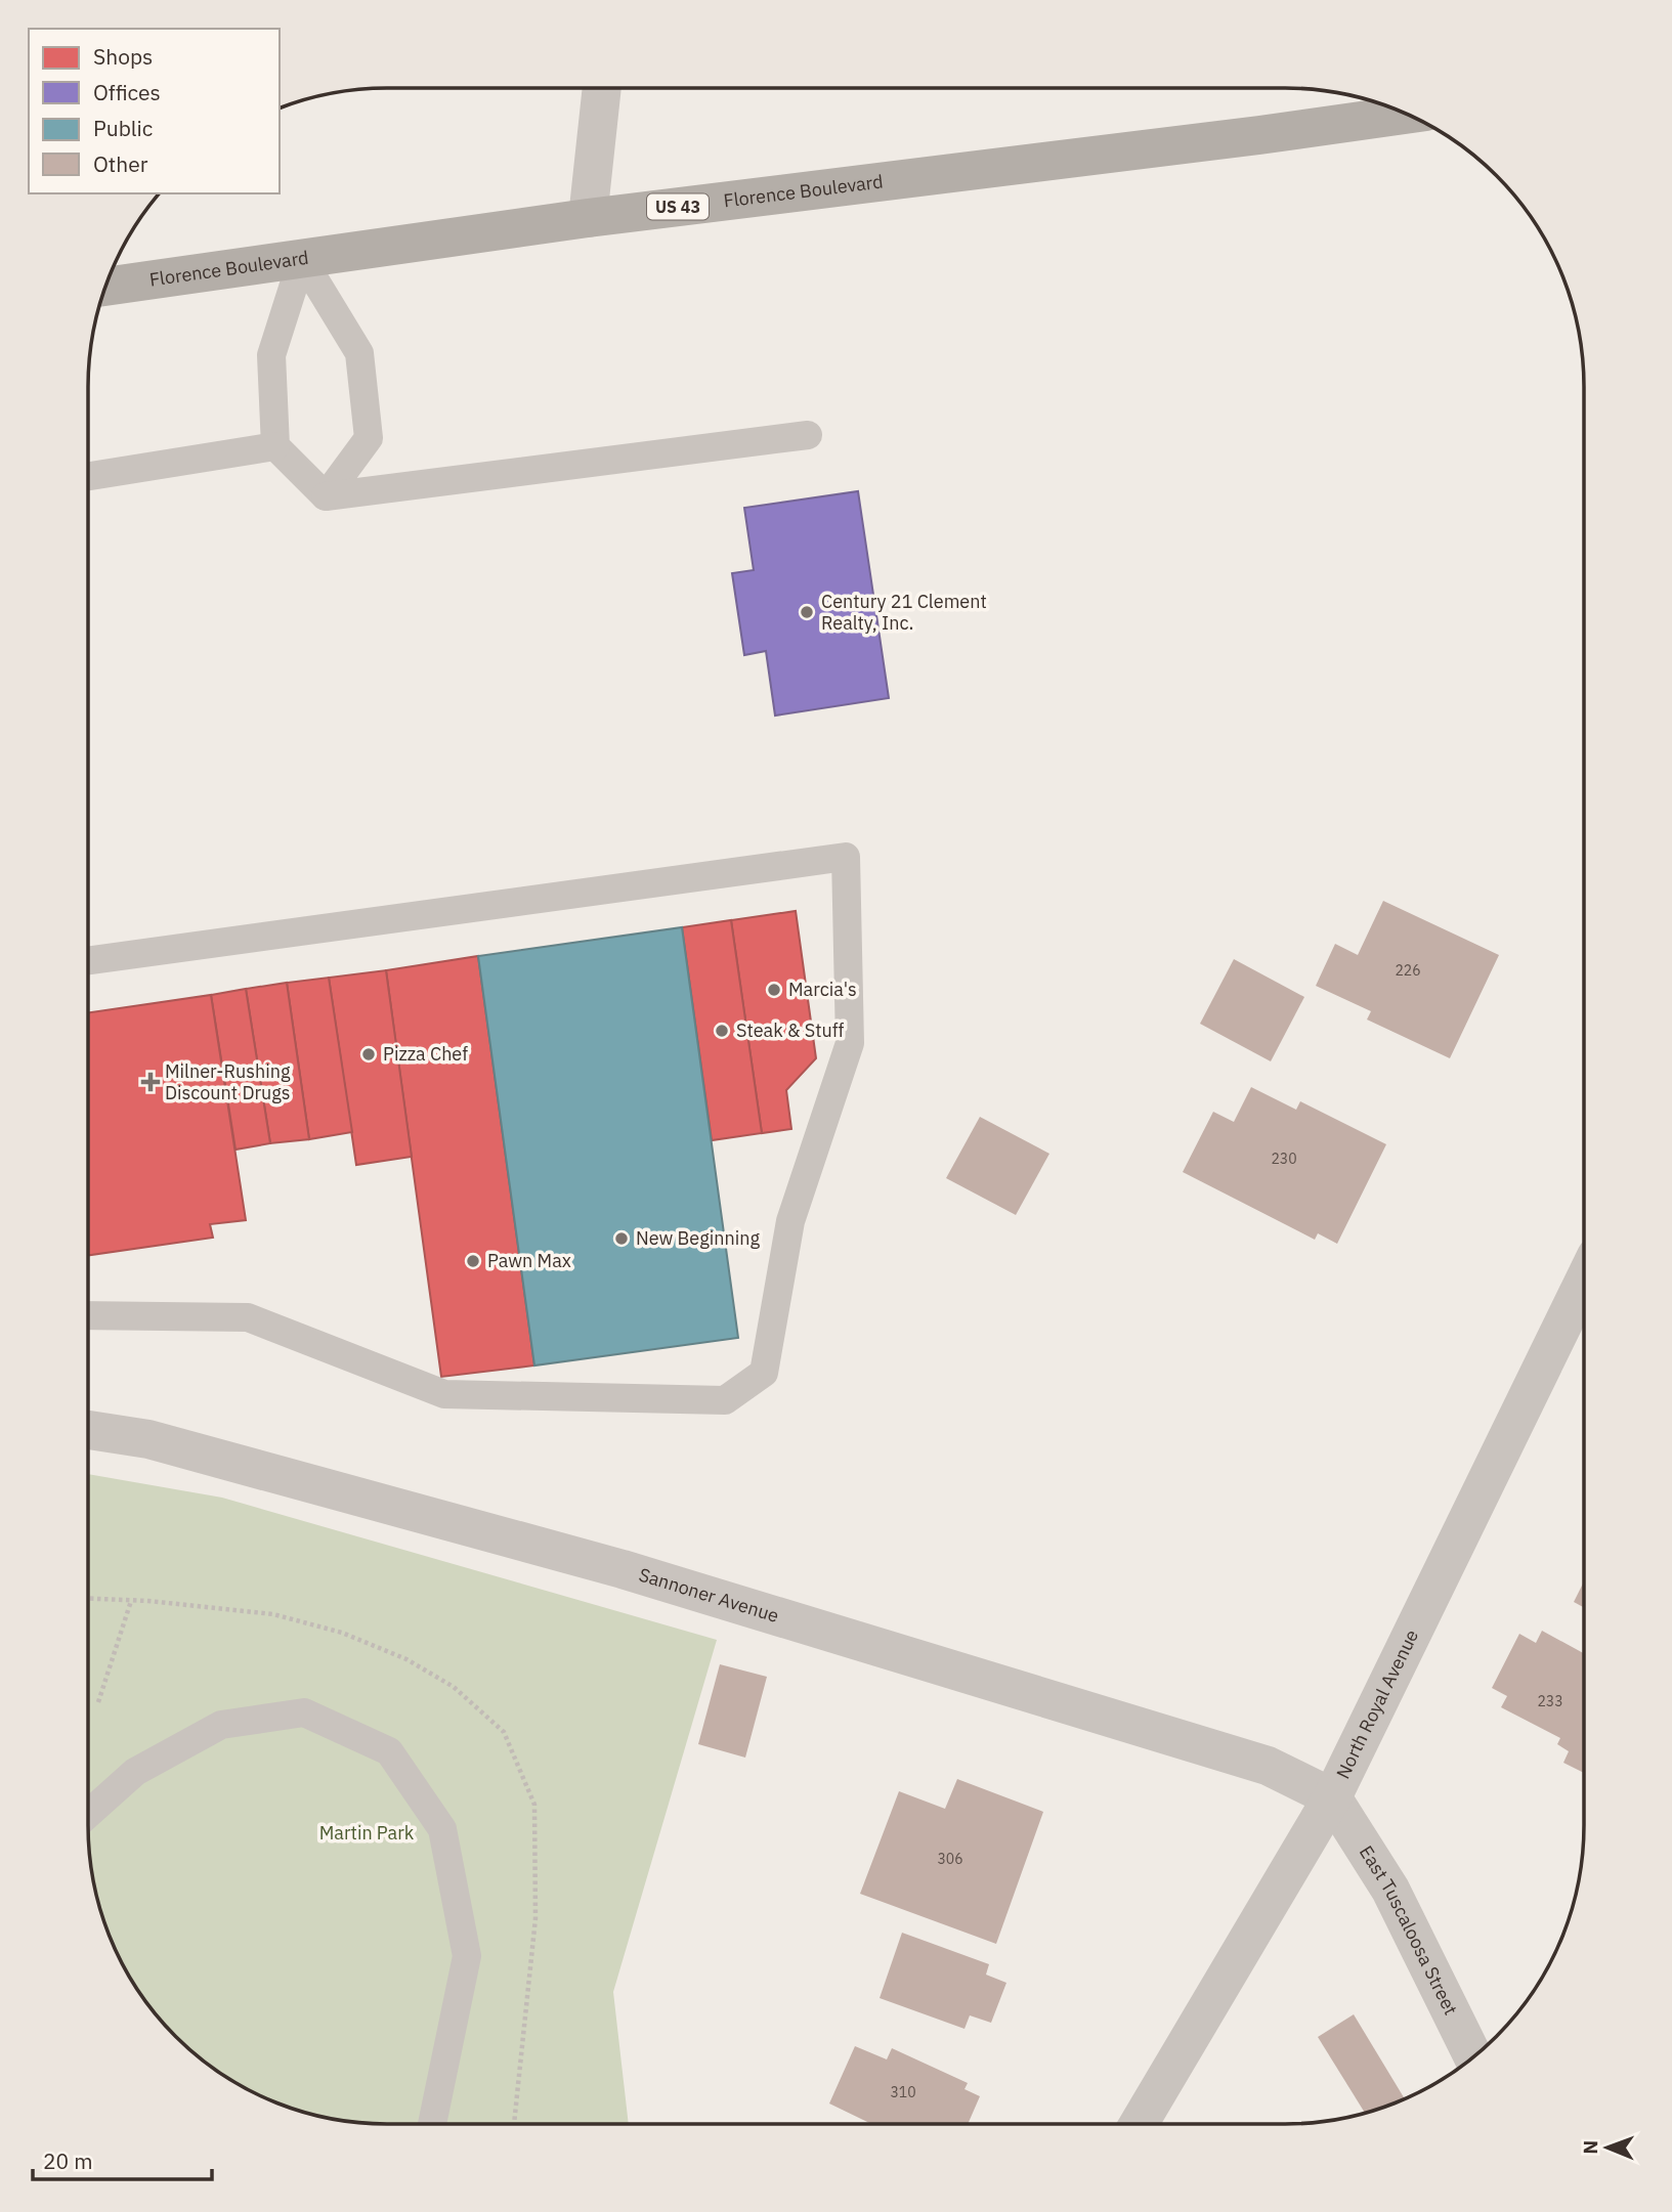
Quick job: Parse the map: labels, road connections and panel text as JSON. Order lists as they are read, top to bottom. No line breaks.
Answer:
{"streets":{"highway":["Florence Boulevard","US 43"],"street":["Sannoner Avenue","North Royal Avenue","East Tuscaloosa Street"]},"crossings":[["Sannoner Avenue","North Royal Avenue"],["Sannoner Avenue","East Tuscaloosa Street"],["North Royal Avenue","East Tuscaloosa Street"]],"parks":["Martin Park"],"places":{"other":["Century 21 Clement Realty, Inc.","Marcia's","Steak & Stuff","Pizza Chef","New Beginning","Pawn Max"],"health":["Milner-Rushing Discount Drugs"]},"house_numbers":["226","230","233","306","310"],"legend":["Shops","Offices","Public","Other"],"scale_bar":"20 m","north":"left"}
